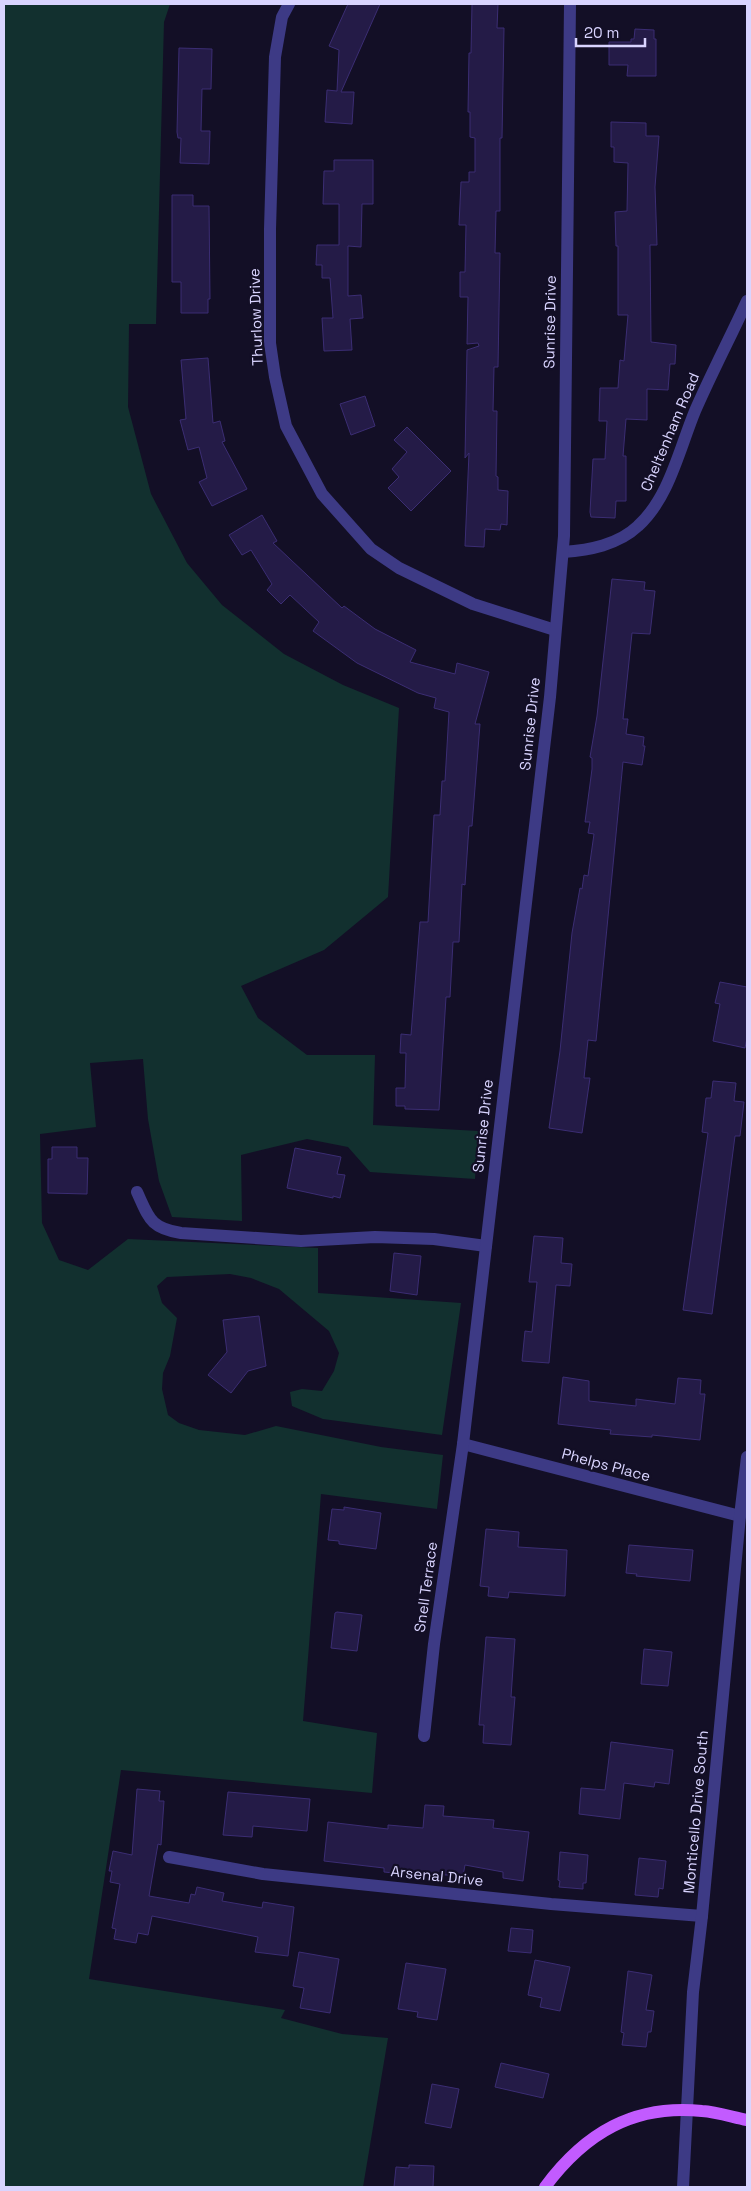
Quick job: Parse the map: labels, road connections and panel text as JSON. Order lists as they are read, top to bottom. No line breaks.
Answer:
{"streets":{"street":["Thurlow Drive","Sunrise Drive","Cheltenham Road","Phelps Place","Snell Terrace","Monticello Drive South","Arsenal Drive"]},"crossings":[["Thurlow Drive","Sunrise Drive"],["Sunrise Drive","Cheltenham Road"],["Sunrise Drive","Phelps Place"],["Sunrise Drive","Snell Terrace"],["Phelps Place","Snell Terrace"],["Phelps Place","Monticello Drive South"],["Monticello Drive South","Arsenal Drive"]],"scale_bar":"20 m"}
